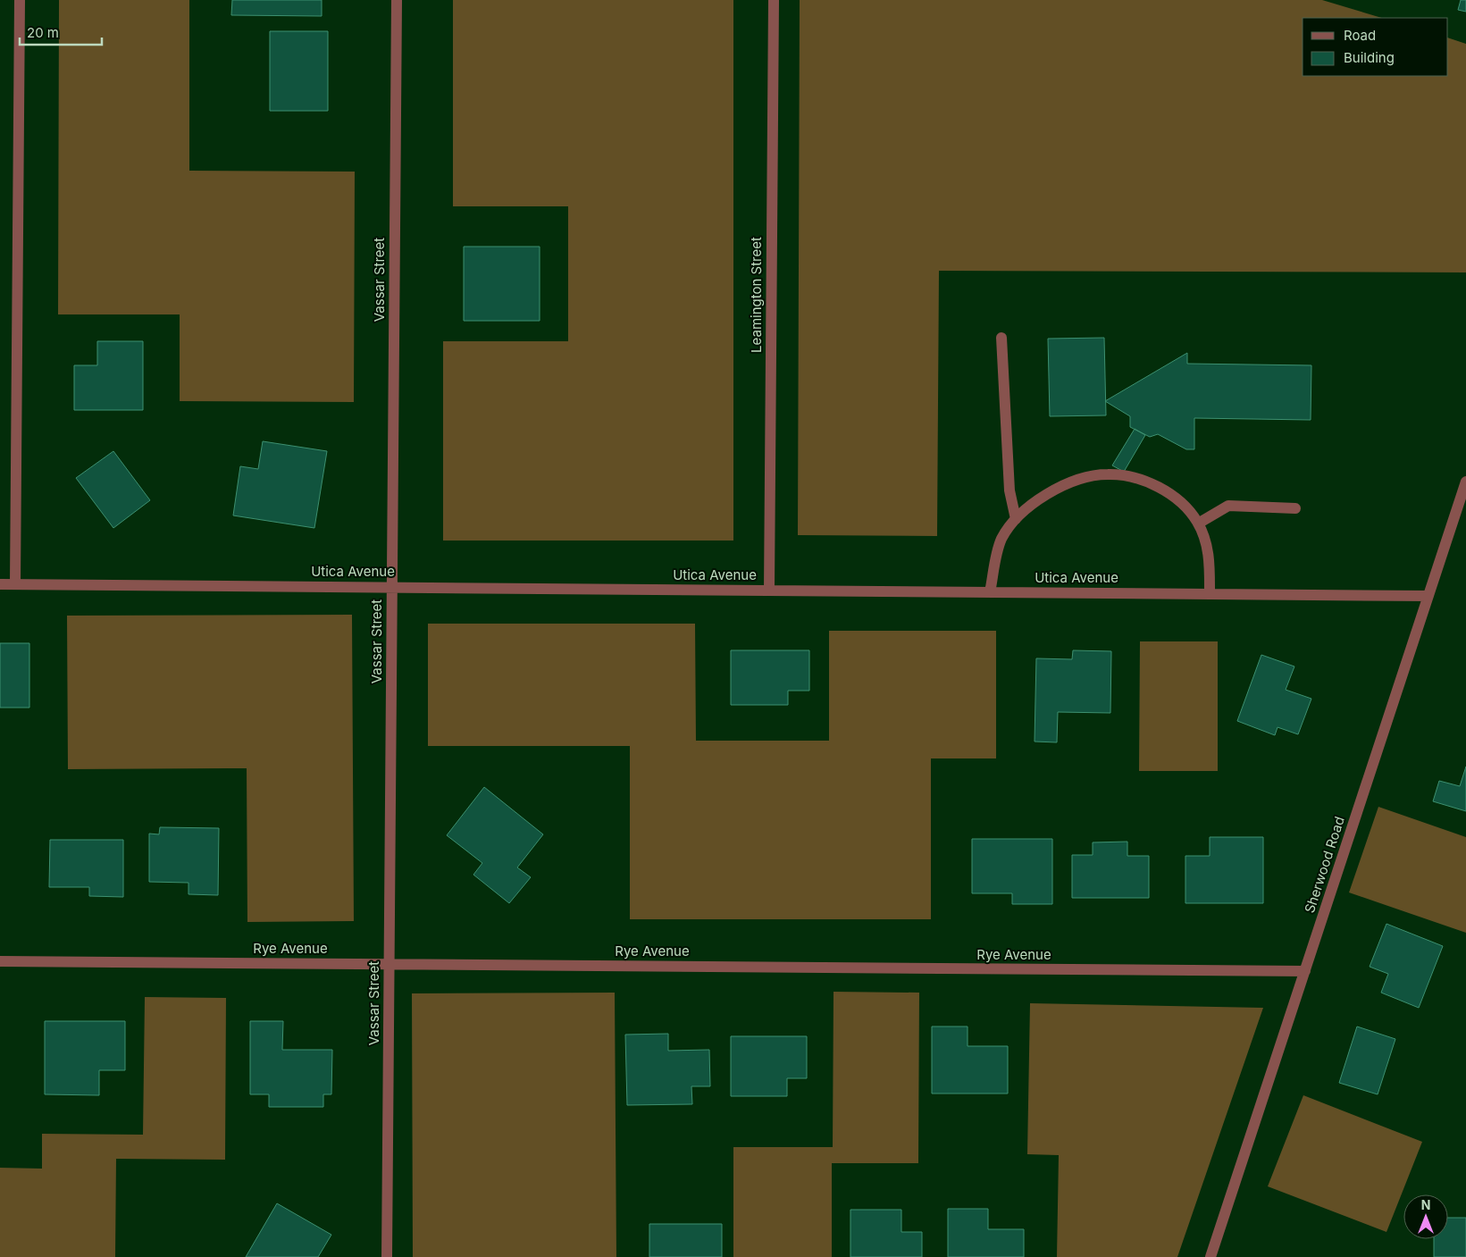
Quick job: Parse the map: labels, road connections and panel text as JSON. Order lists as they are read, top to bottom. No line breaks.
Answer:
{"streets":{"street":["Vassar Street","Leamington Street","Utica Avenue","Sherwood Road","Rye Avenue"]},"crossings":[["Vassar Street","Utica Avenue"],["Vassar Street","Rye Avenue"],["Leamington Street","Utica Avenue"],["Utica Avenue","Sherwood Road"],["Sherwood Road","Rye Avenue"]],"legend":["Road","Building"],"scale_bar":"20 m","north":"top"}
